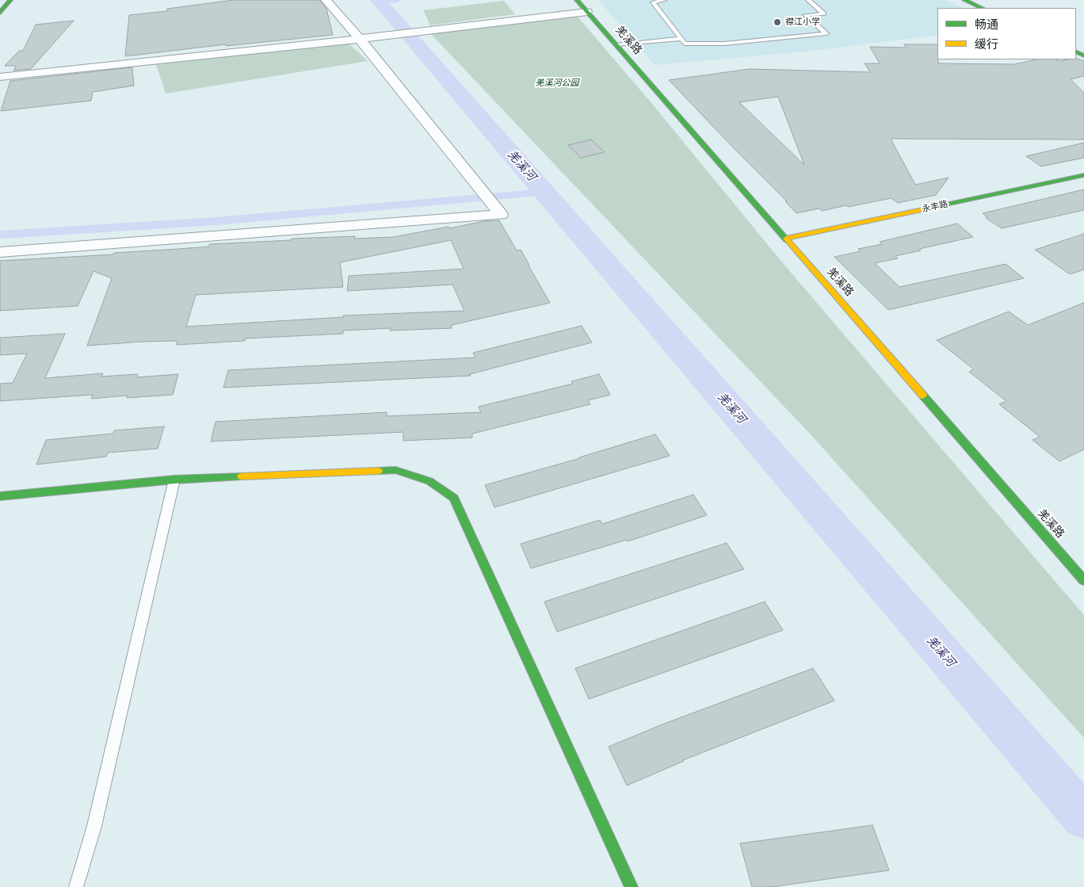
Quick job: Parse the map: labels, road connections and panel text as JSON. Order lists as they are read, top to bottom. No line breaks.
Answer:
{"streets":{"street":["羌溪路","永丰路"]},"crossings":[["羌溪路","永丰路"]],"water":["羌溪河"],"parks":["羌溪河公园"],"places":["襟江小学"],"legend":["畅通","缓行"]}
